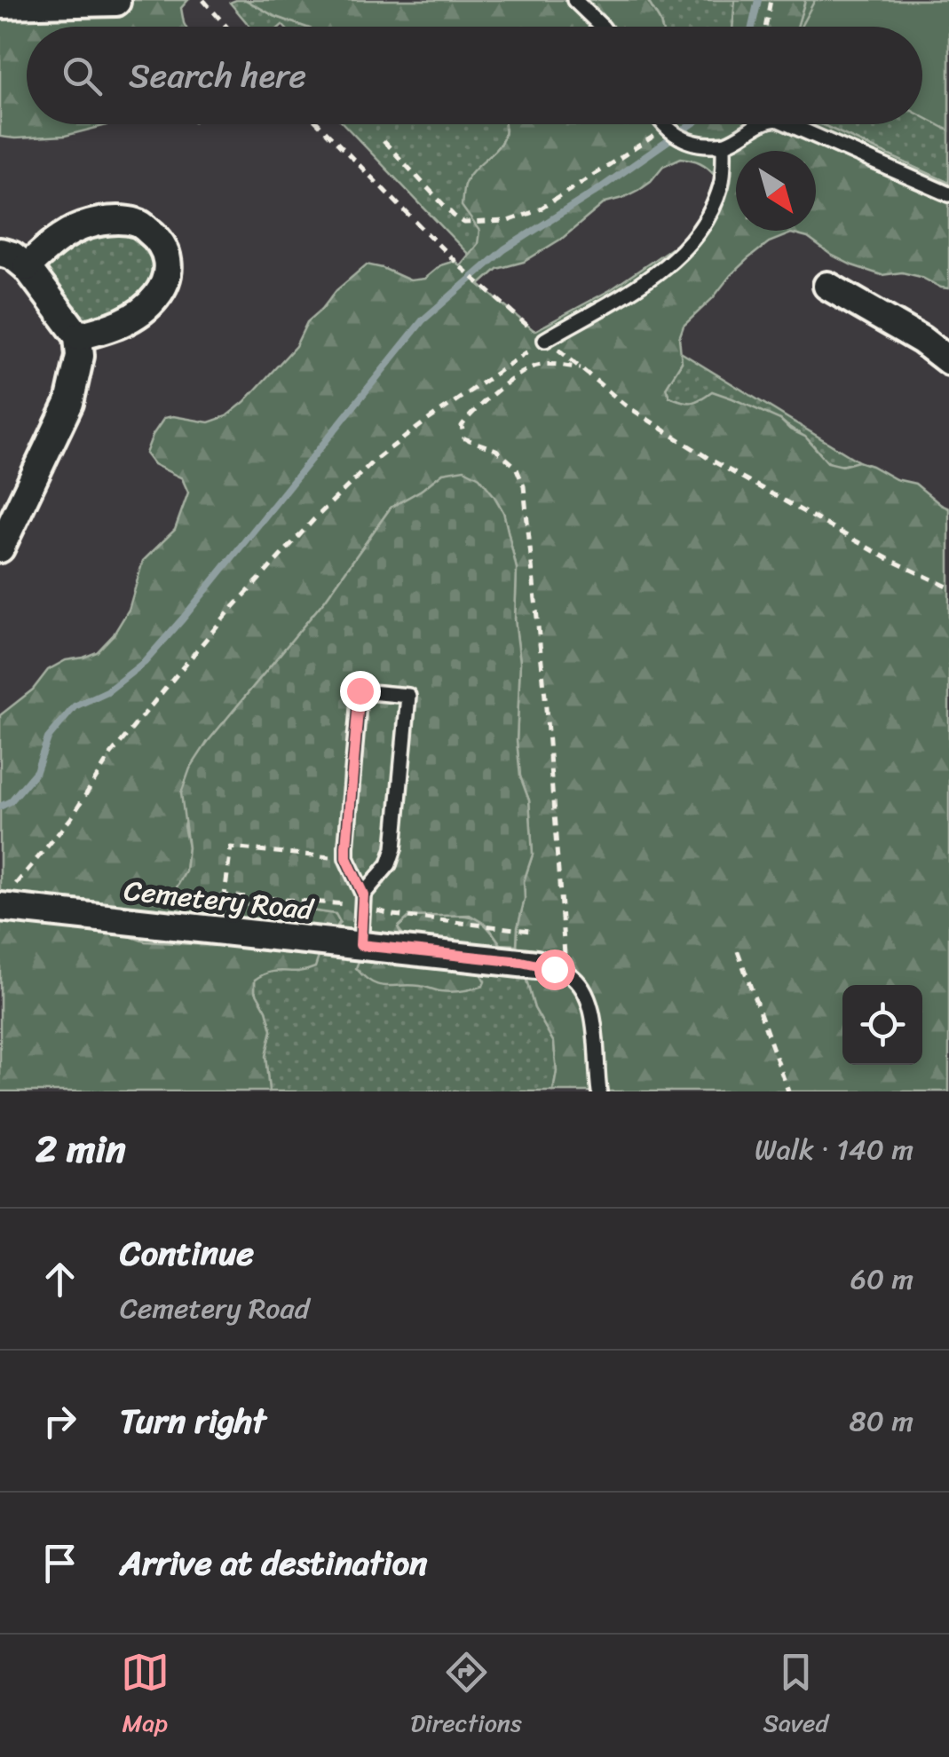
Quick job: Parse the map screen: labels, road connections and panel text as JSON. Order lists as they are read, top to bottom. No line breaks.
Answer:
{"streets":{"street":["Cemetery Road"]},"north":"bottom right","page":{"search":"Search here","heading":["2 min","Walk · 140 m"],"list":[["Continue","Cemetery Road","60 m"],["Turn right","80 m"],"Arrive at destination"],"nav":["Map","Directions","Saved"]}}
